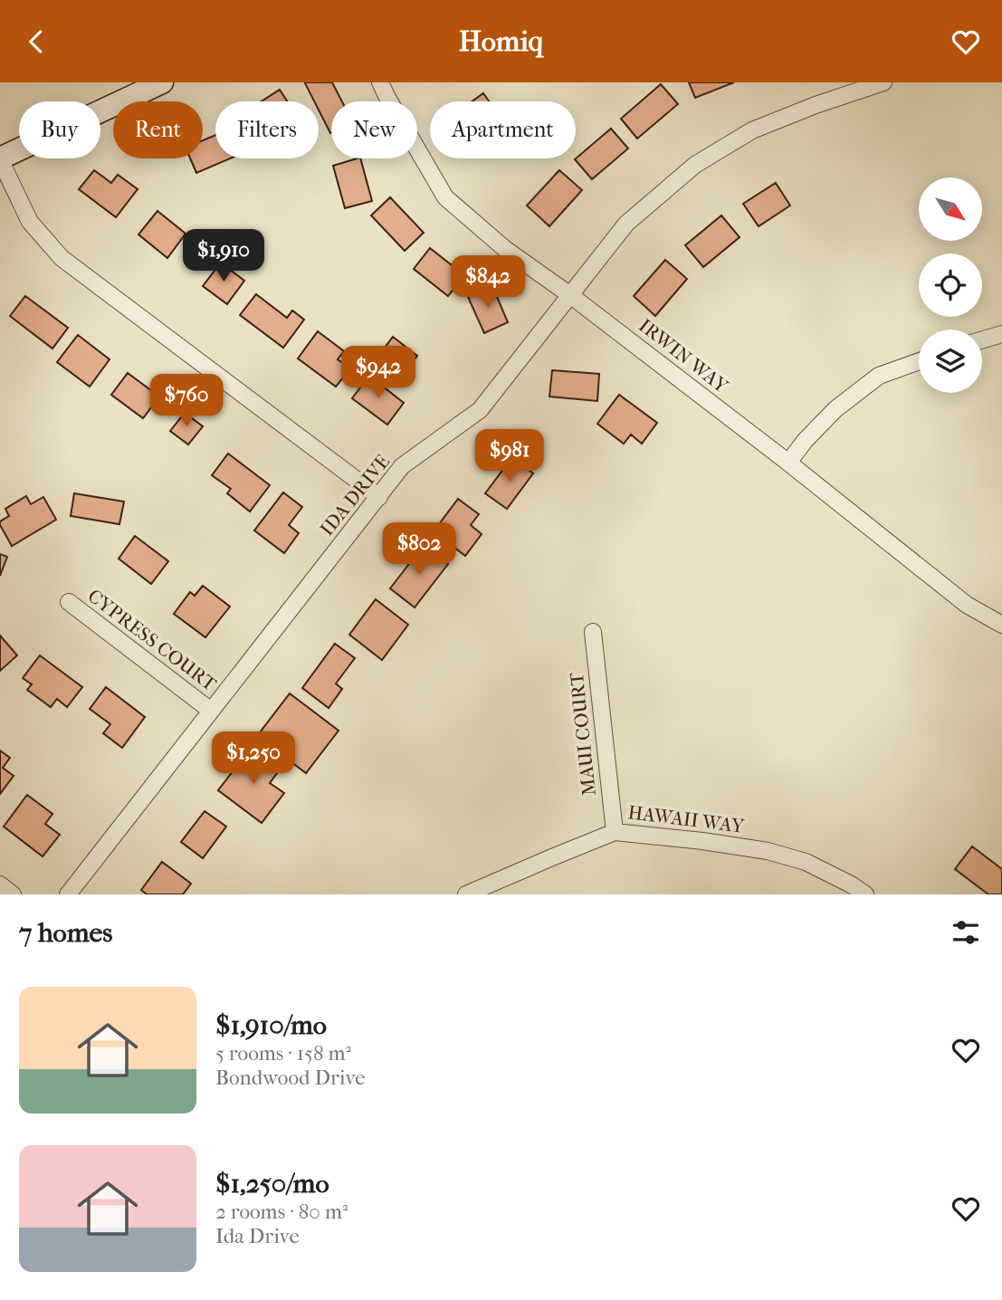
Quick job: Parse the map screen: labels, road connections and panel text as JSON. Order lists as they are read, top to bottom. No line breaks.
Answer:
{"streets":{"street":["IRWIN WAY","IDA DRIVE","CYPRESS COURT","MAUI COURT","HAWAII WAY"]},"crossings":[["IRWIN WAY","IDA DRIVE"],["IDA DRIVE","CYPRESS COURT"],["MAUI COURT","HAWAII WAY"]],"north":"bottom right","page":{"header":"Homiq","chip":["Buy","Rent","Filters","New","Apartment"],"price":["$1,910","$842","$942","$760","$981","$802","$1,250"],"heading":"7 homes","list":[{"name":"$1,910/mo","note":"5 rooms · 158 m² · Bondwood Drive"},{"name":"$1,250/mo","note":"2 rooms · 80 m² · Ida Drive"}]}}
